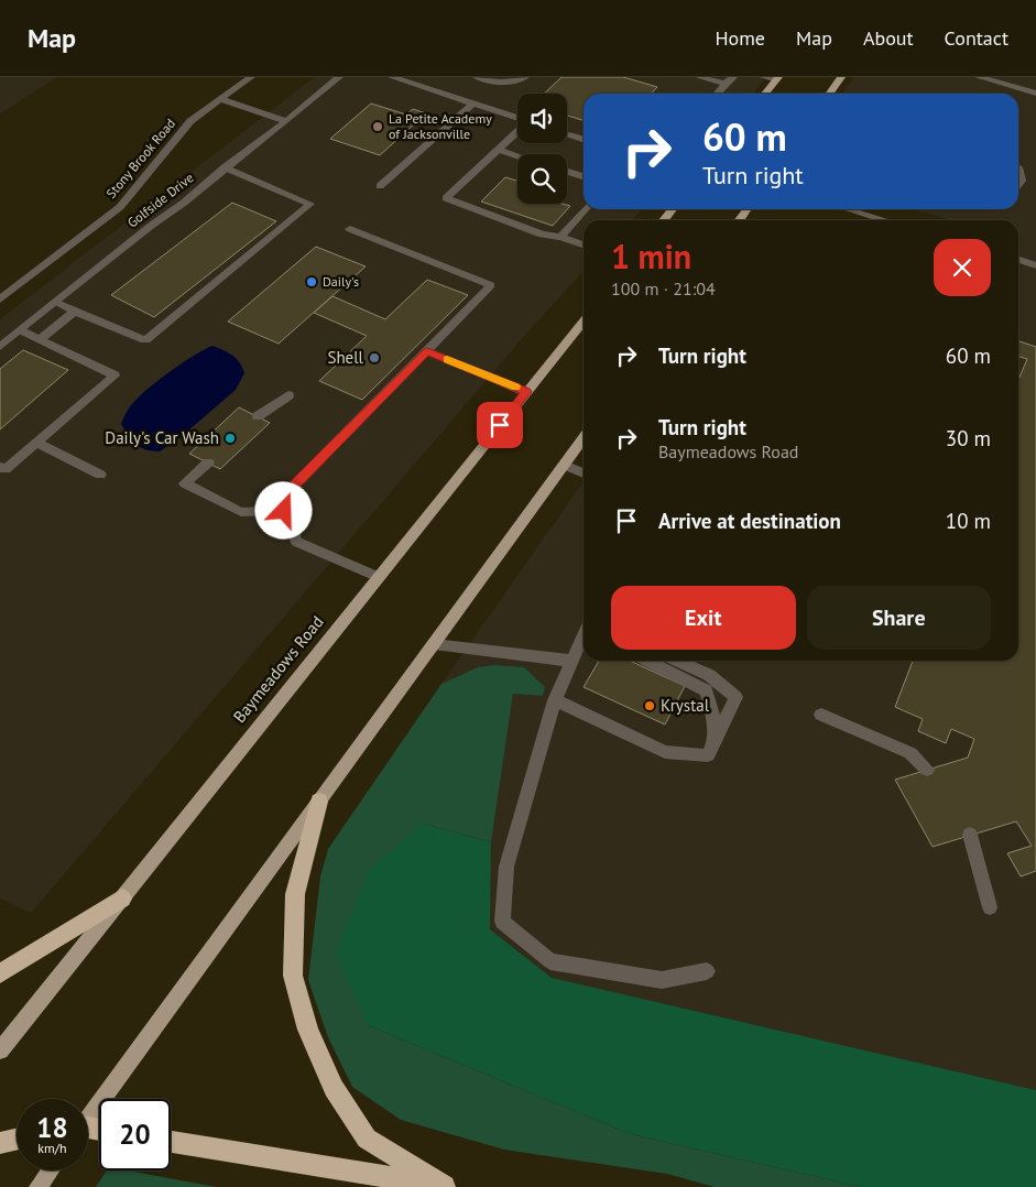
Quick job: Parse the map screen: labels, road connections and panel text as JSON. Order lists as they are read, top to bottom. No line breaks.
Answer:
{"streets":{"main road":["Baymeadows Road"],"street":["Stony Brook Road","Golfside Drive"]},"places":["La Petite Academy of Jacksonville","Daily's","Shell","Daily's Car Wash","Krystal"],"page":{"header":"Map","nav":["Home","Map","About","Contact"],"turn":["60 m","Turn right"],"heading":["1 min","100 m · 21:04"],"list":[{"name":"Turn right","value":"60 m"},{"name":"Turn right","note":"Baymeadows Road","value":"30 m"},{"name":"Arrive at destination","value":"10 m"}],"buttons":["Exit","Share"],"speed":"18 km/h","limit":"20"}}
